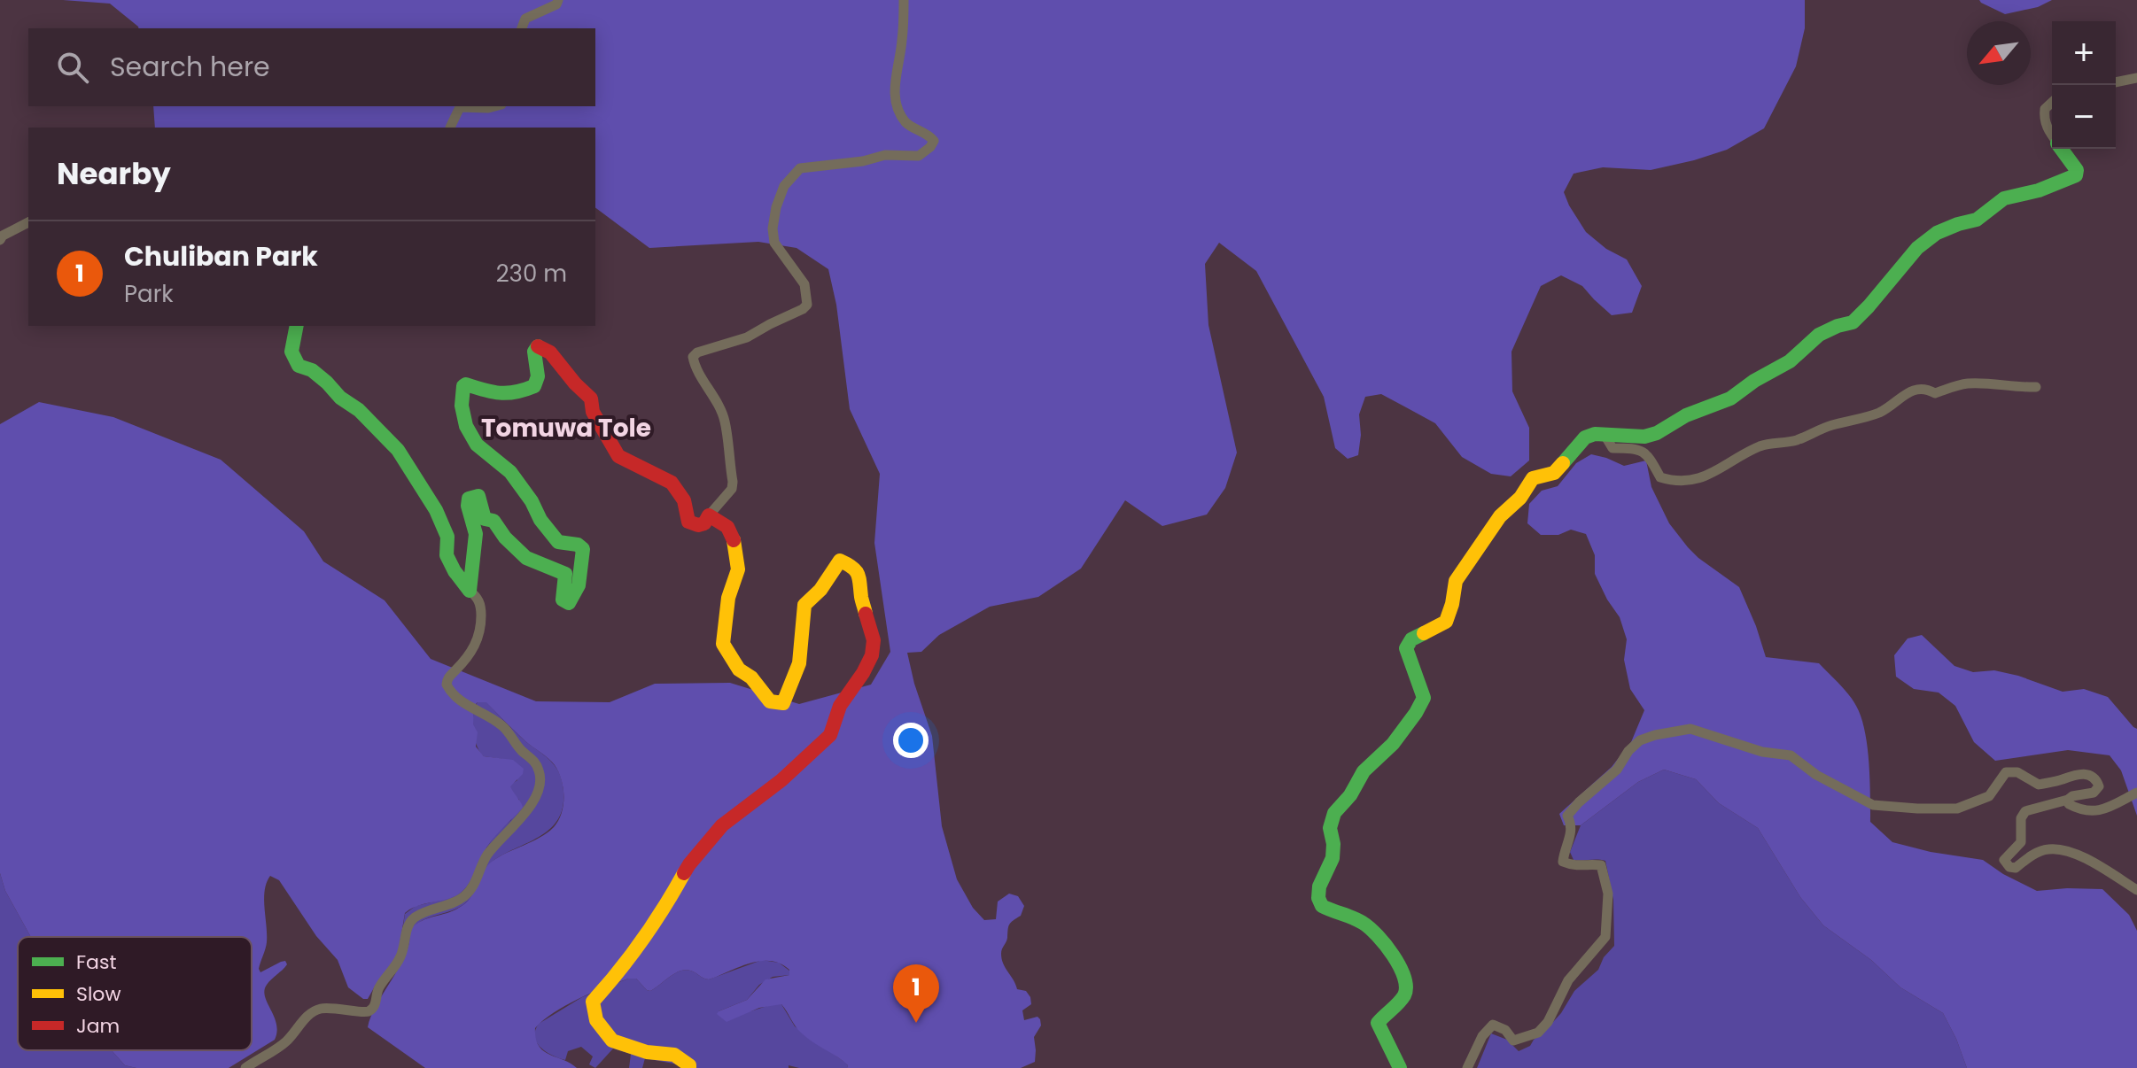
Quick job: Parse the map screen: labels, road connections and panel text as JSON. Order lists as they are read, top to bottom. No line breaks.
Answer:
{"districts":["Tomuwa Tole"],"legend":["Fast","Slow","Jam"],"north":"bottom left","page":{"map_buttons":["+","−"],"search":"Search here","heading":"Nearby","list":[{"mark":"1","name":"Chuliban Park","note":"Park","value":"230 m"}],"pins":"1"}}
